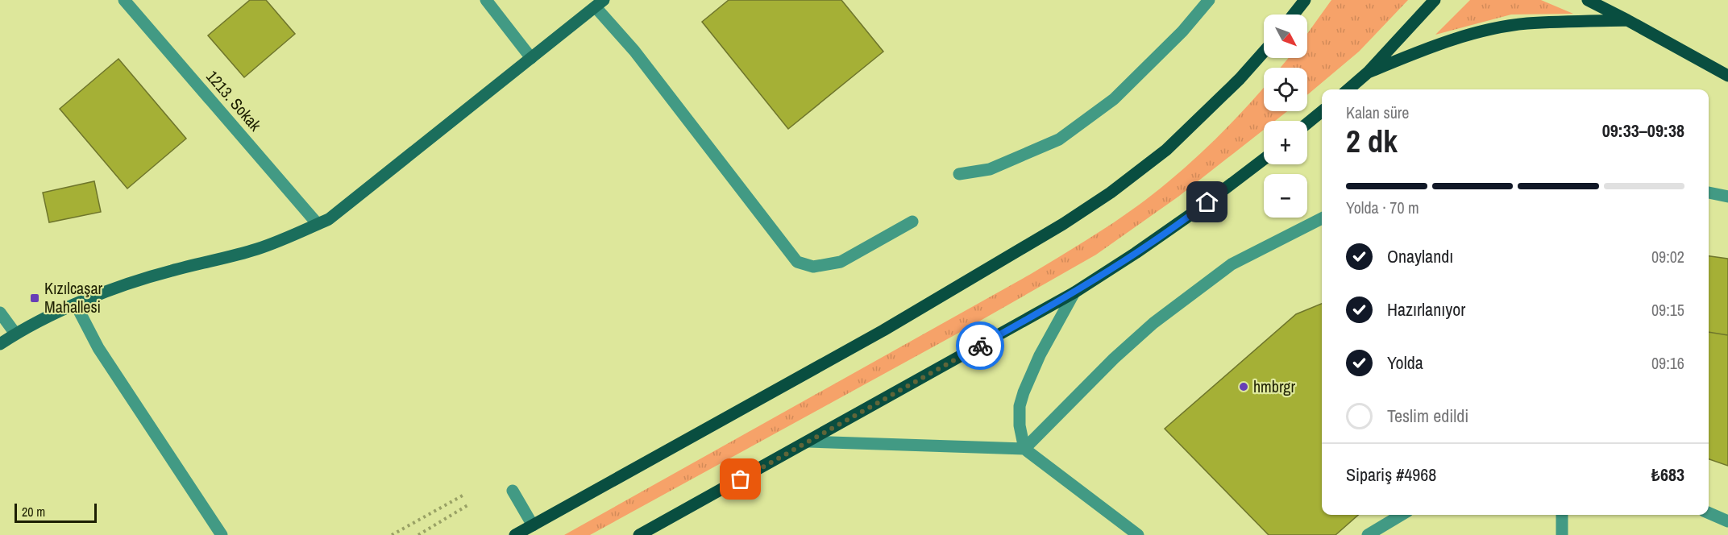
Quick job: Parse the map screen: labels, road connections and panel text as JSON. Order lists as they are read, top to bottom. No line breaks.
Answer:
{"streets":{"street":["1213. Sokak"]},"places":{"transit":["Kızılcaşar Mahallesi"],"other":["hmbrgr"]},"scale_bar":"20 m","north":"bottom right","page":{"map_buttons":["+","−"],"heading":["2 dk","Kalan süre","09:33–09:38"],"panel":["Sipariş #4968","₺683"],"bar":"Yolda · 70 m","list":[["Onaylandı","09:02"],["Hazırlanıyor","09:15"],["Yolda","09:16"],"Teslim edildi"],"scale":"20 m"}}
